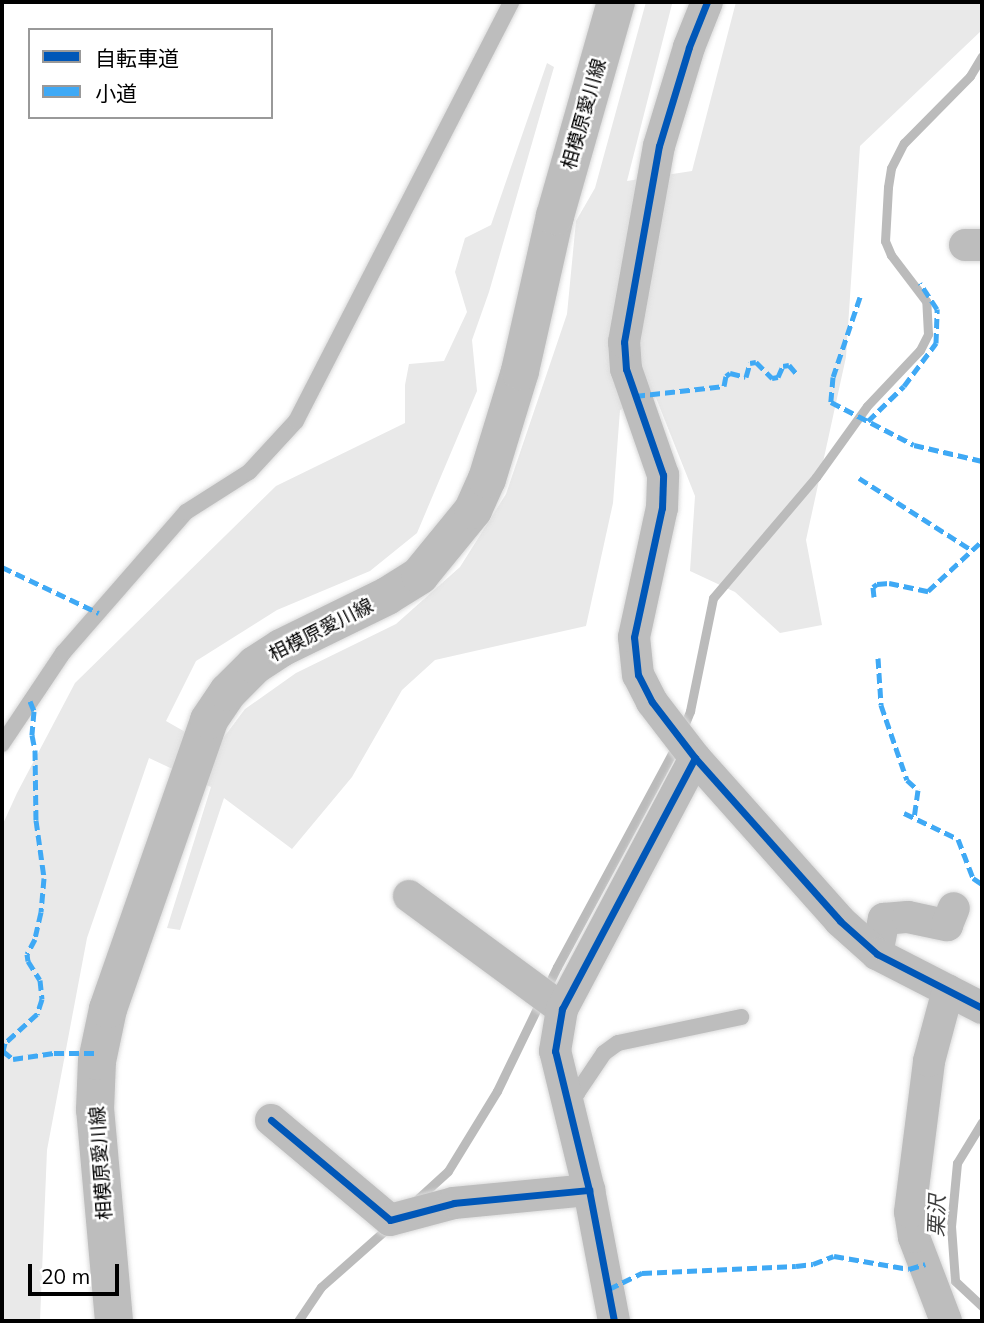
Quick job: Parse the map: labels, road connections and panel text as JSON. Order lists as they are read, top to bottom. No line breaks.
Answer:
{"streets":{"main road":["相模原愛川線"]},"water":["栗沢"],"legend":["自転車道","小道"],"scale_bar":"20 m"}
